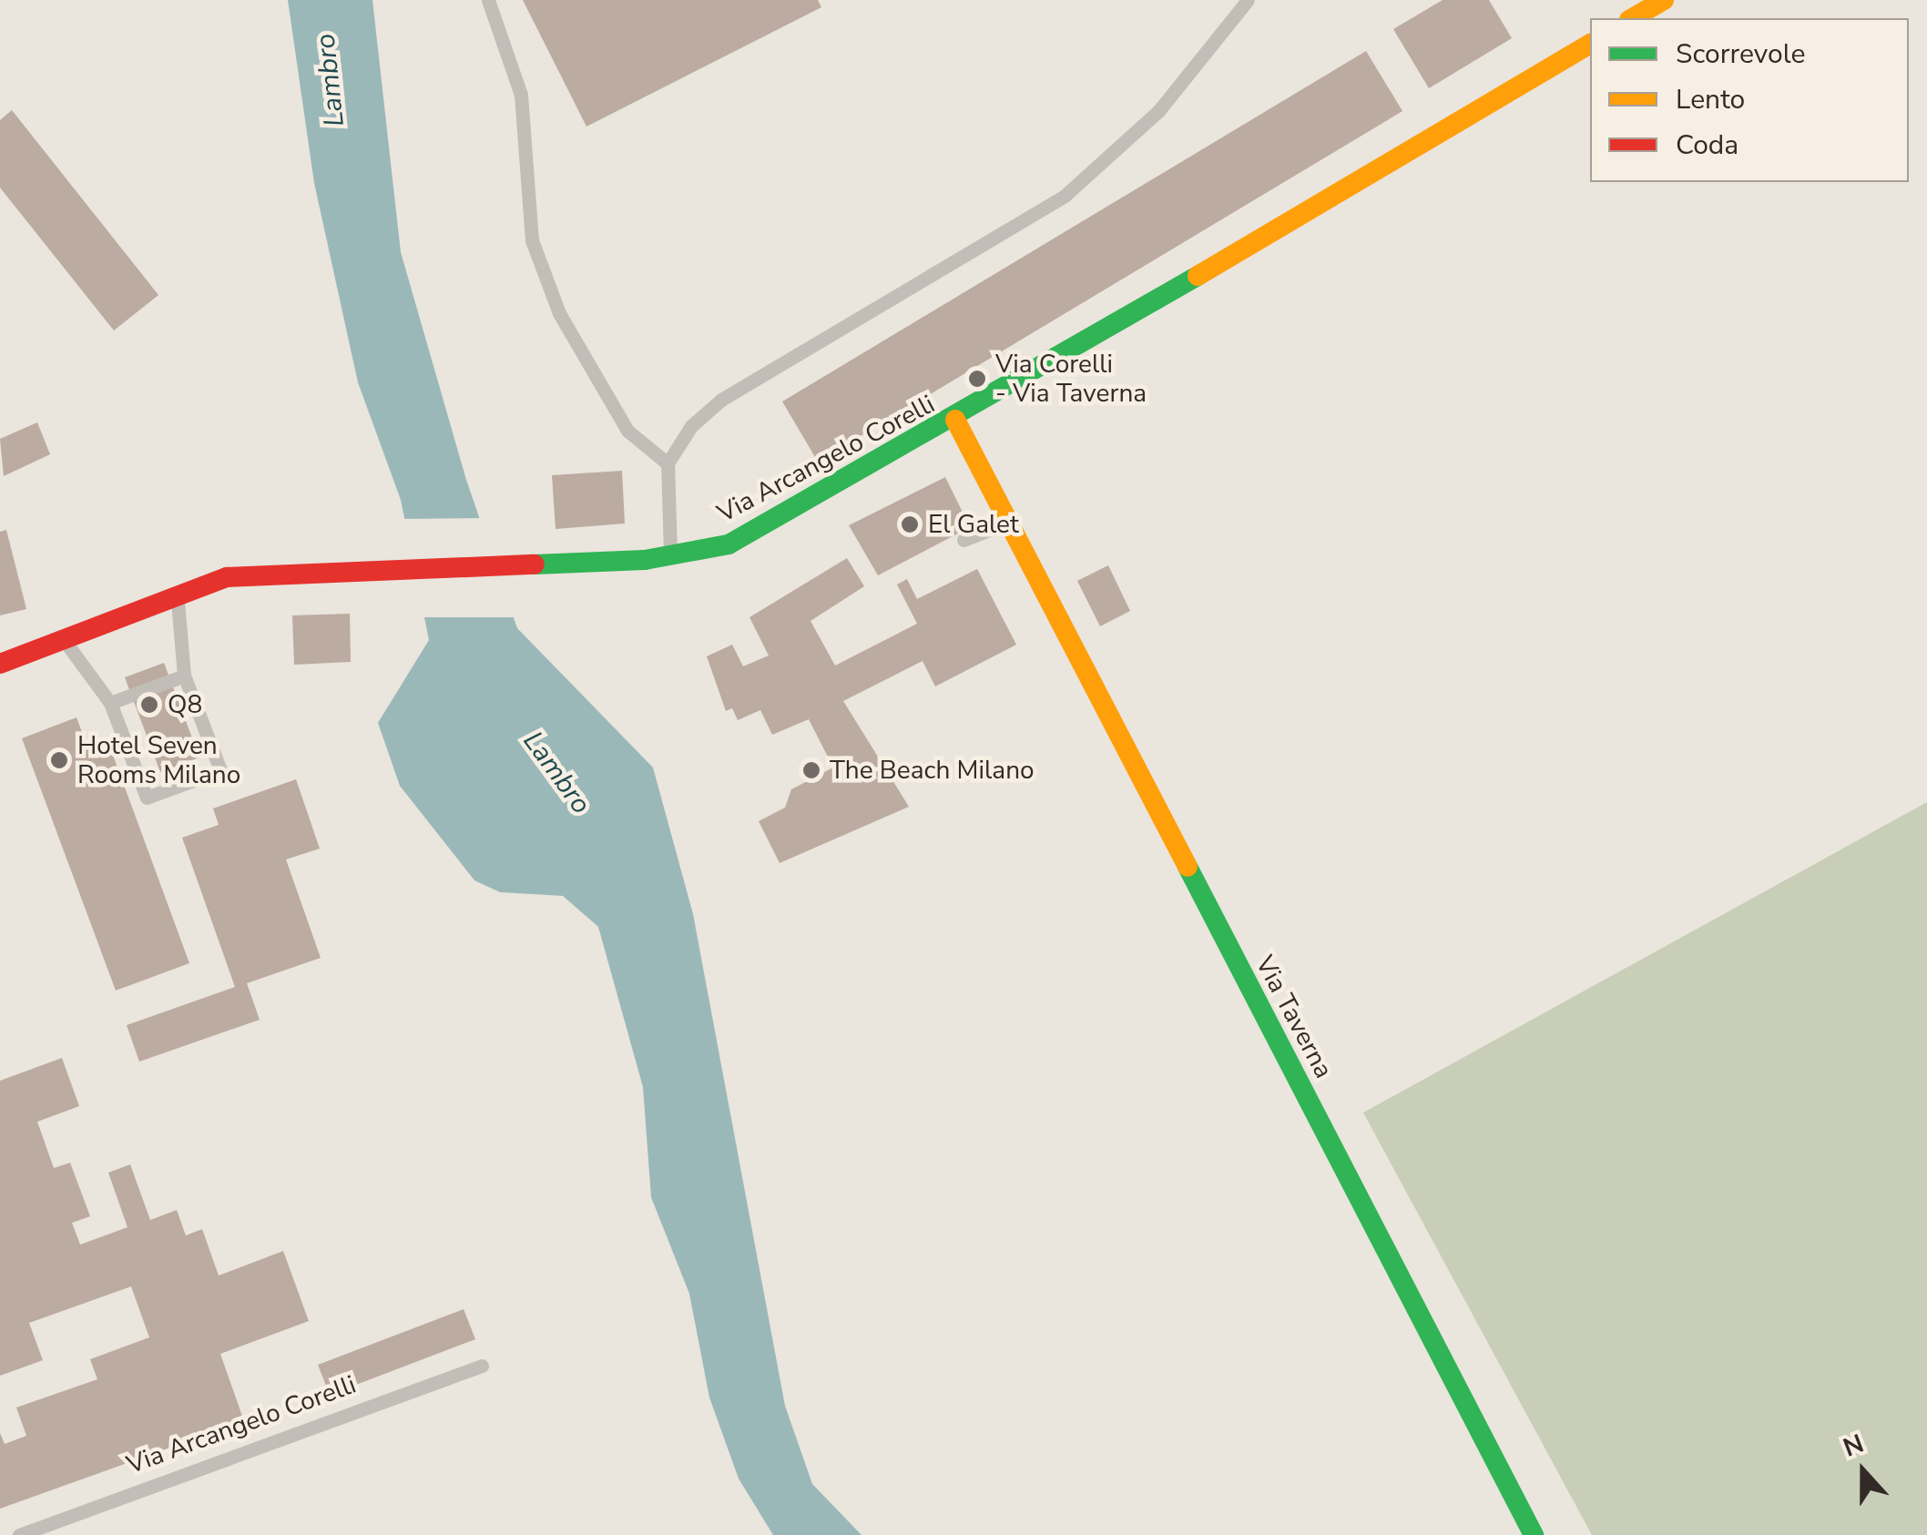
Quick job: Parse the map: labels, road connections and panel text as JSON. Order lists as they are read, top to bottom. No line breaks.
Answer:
{"streets":{"street":["Via Arcangelo Corelli","Via Taverna"]},"crossings":[["Via Arcangelo Corelli","Via Taverna"]],"water":["Lambro"],"places":["Via Corelli - Via Taverna","El Galet","Q8","Hotel Seven Rooms Milano","The Beach Milano"],"legend":["Scorrevole","Lento","Coda"],"north":"top"}
